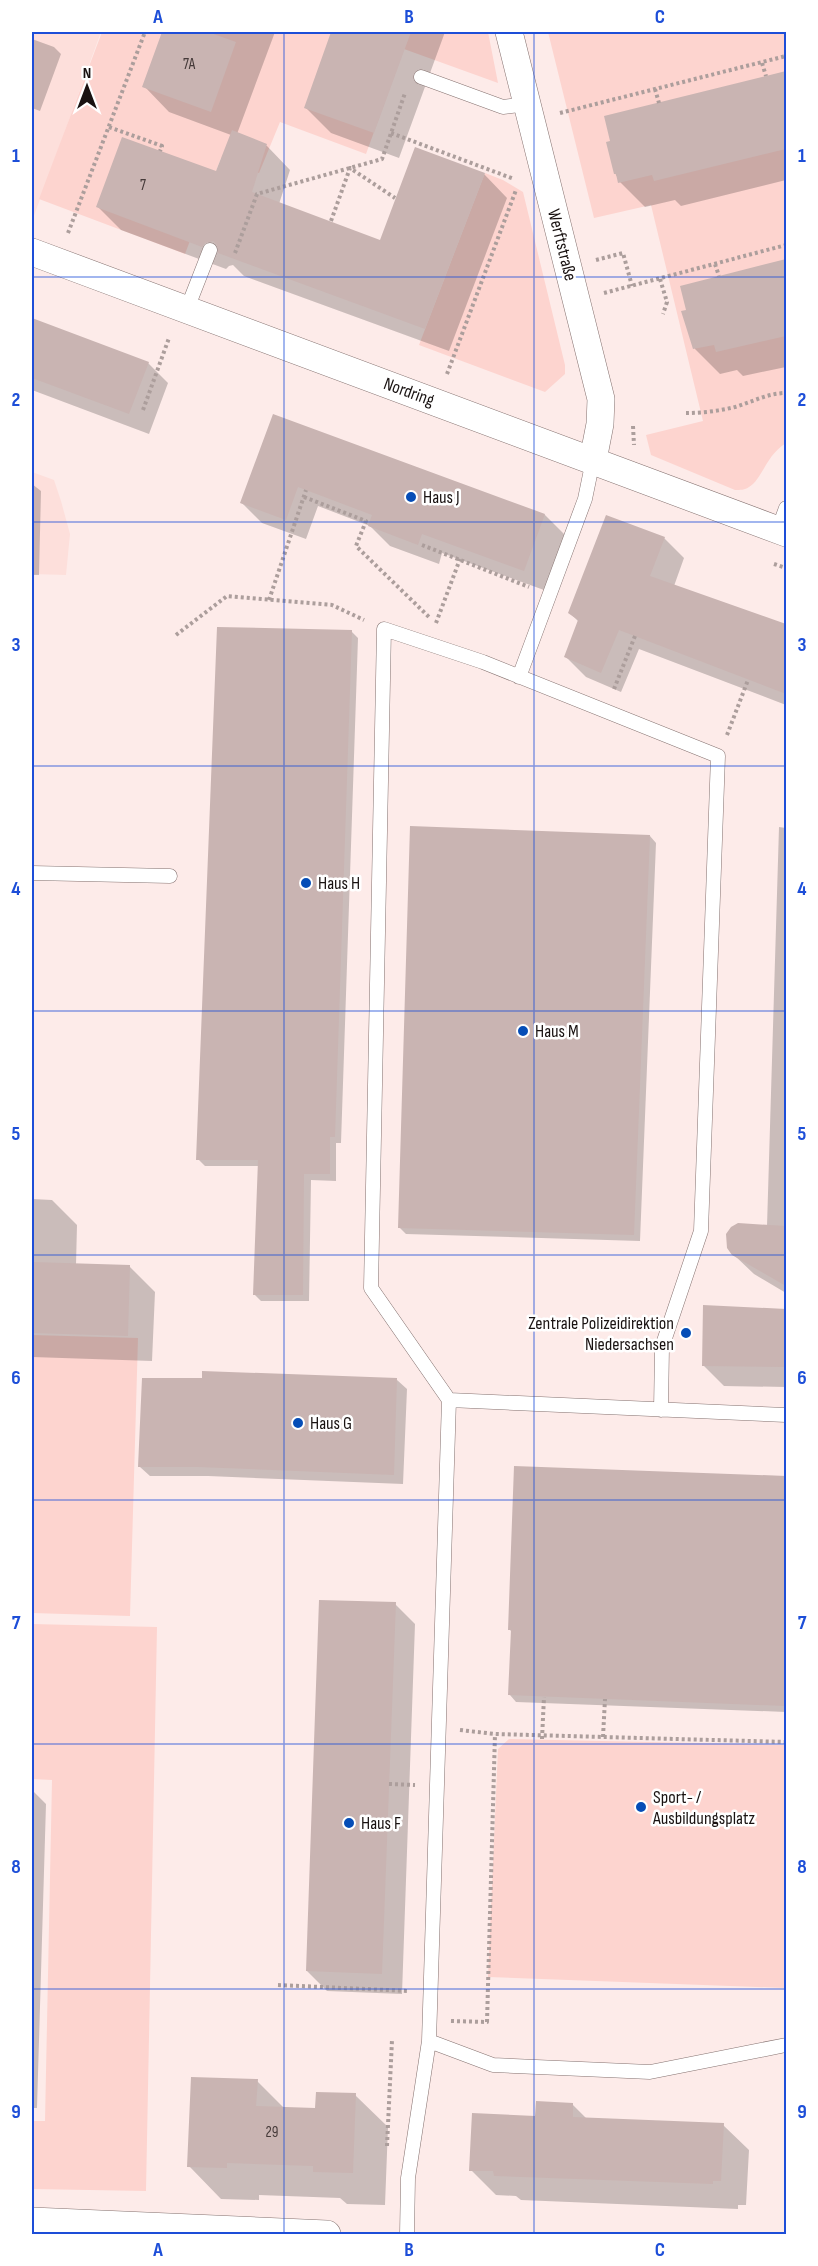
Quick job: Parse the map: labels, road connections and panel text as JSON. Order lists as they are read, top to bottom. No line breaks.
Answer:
{"streets":{"street":["Werftstraße","Nordring"]},"crossings":[["Werftstraße","Nordring"]],"places":["Haus J","Haus H","Haus M","Zentrale Polizeidirektion Niedersachsen","Haus G","Sport- / Ausbildungsplatz","Haus F"],"house_numbers":["7A","7","29"],"north":"top","grid":{"columns":["A","B","C"],"rows":["1","2","3","4","5","6","7","8","9"]}}
